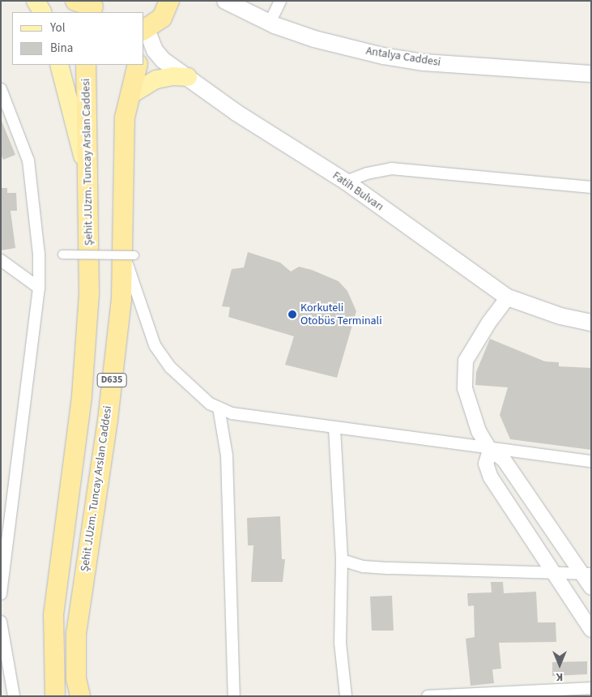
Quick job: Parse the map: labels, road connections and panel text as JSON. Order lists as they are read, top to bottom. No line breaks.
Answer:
{"streets":{"highway":["Şehit J.Uzm. Tuncay Arslan Caddesi","D635"],"main road":["Antalya Caddesi","Fatih Bulvarı"]},"places":["Korkuteli Otobüs Terminali"],"legend":["Yol","Bina"],"north":"bottom"}
